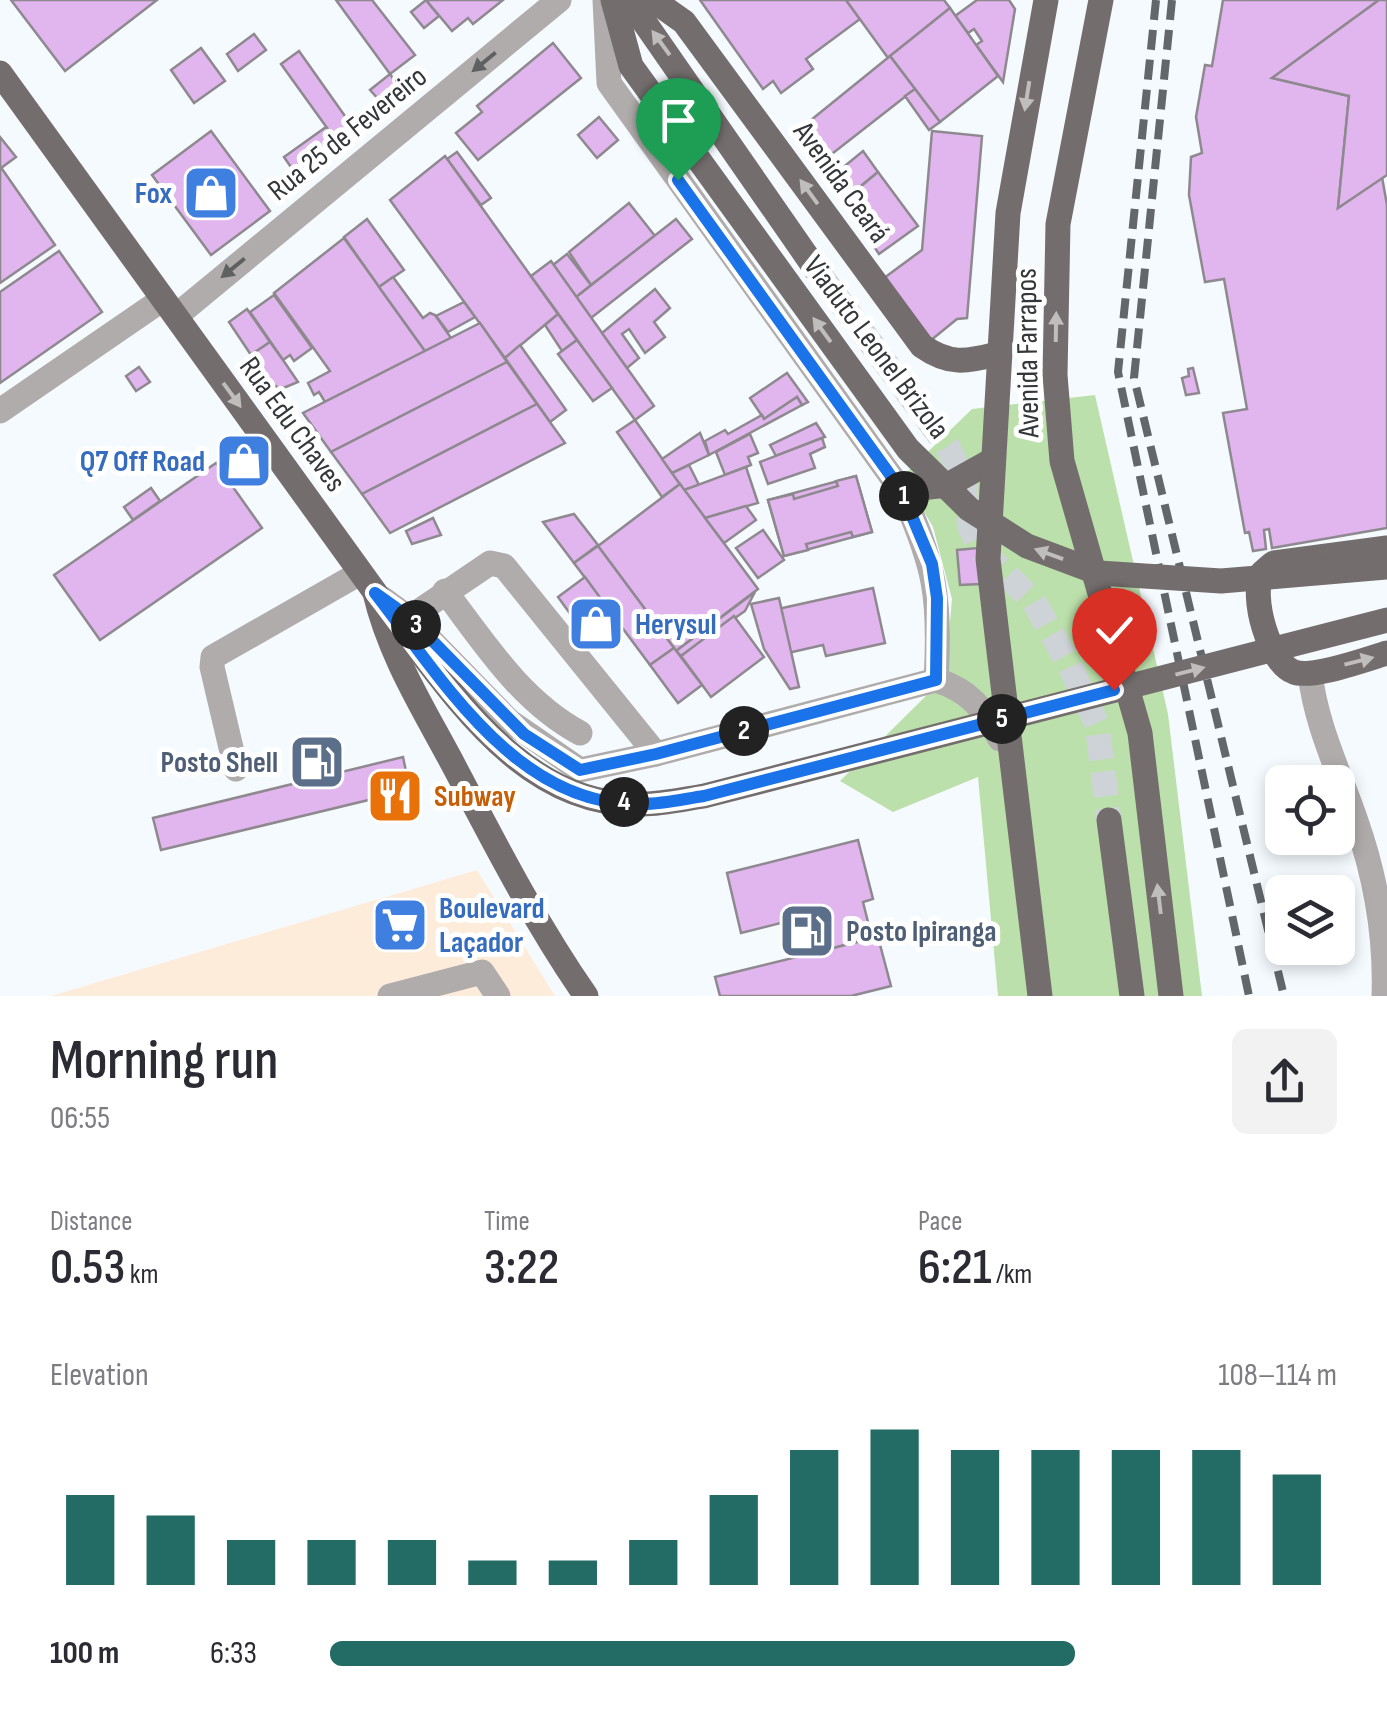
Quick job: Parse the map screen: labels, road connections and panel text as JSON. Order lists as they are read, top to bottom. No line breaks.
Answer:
{"streets":{"main road":["Avenida Ceará","Viaduto Leonel Brizola","Avenida Farrapos","Rua Edu Chaves"],"street":["Rua 25 de Fevereiro"]},"crossings":[["Rua 25 de Fevereiro","Rua Edu Chaves"],["Avenida Ceará","Avenida Farrapos"]],"one_way":["Rua 25 de Fevereiro","Rua Edu Chaves"],"places":{"shop":["Fox","Q7 Off Road","Herysul"],"fuel station":["Posto Shell","Posto Ipiranga"],"restaurant":["Subway"],"supermarket":["Boulevard Laçador"]},"page":{"pins":["1","3","5","2","4"],"heading":["Morning run","06:55"],"stats":[["Distance","0.53 km"],["Time","3:22"],["Pace","6:21 /km"]],"chart":["Elevation","108–114 m"],"list":[{"name":"100 m","note":"6:33"}]}}
